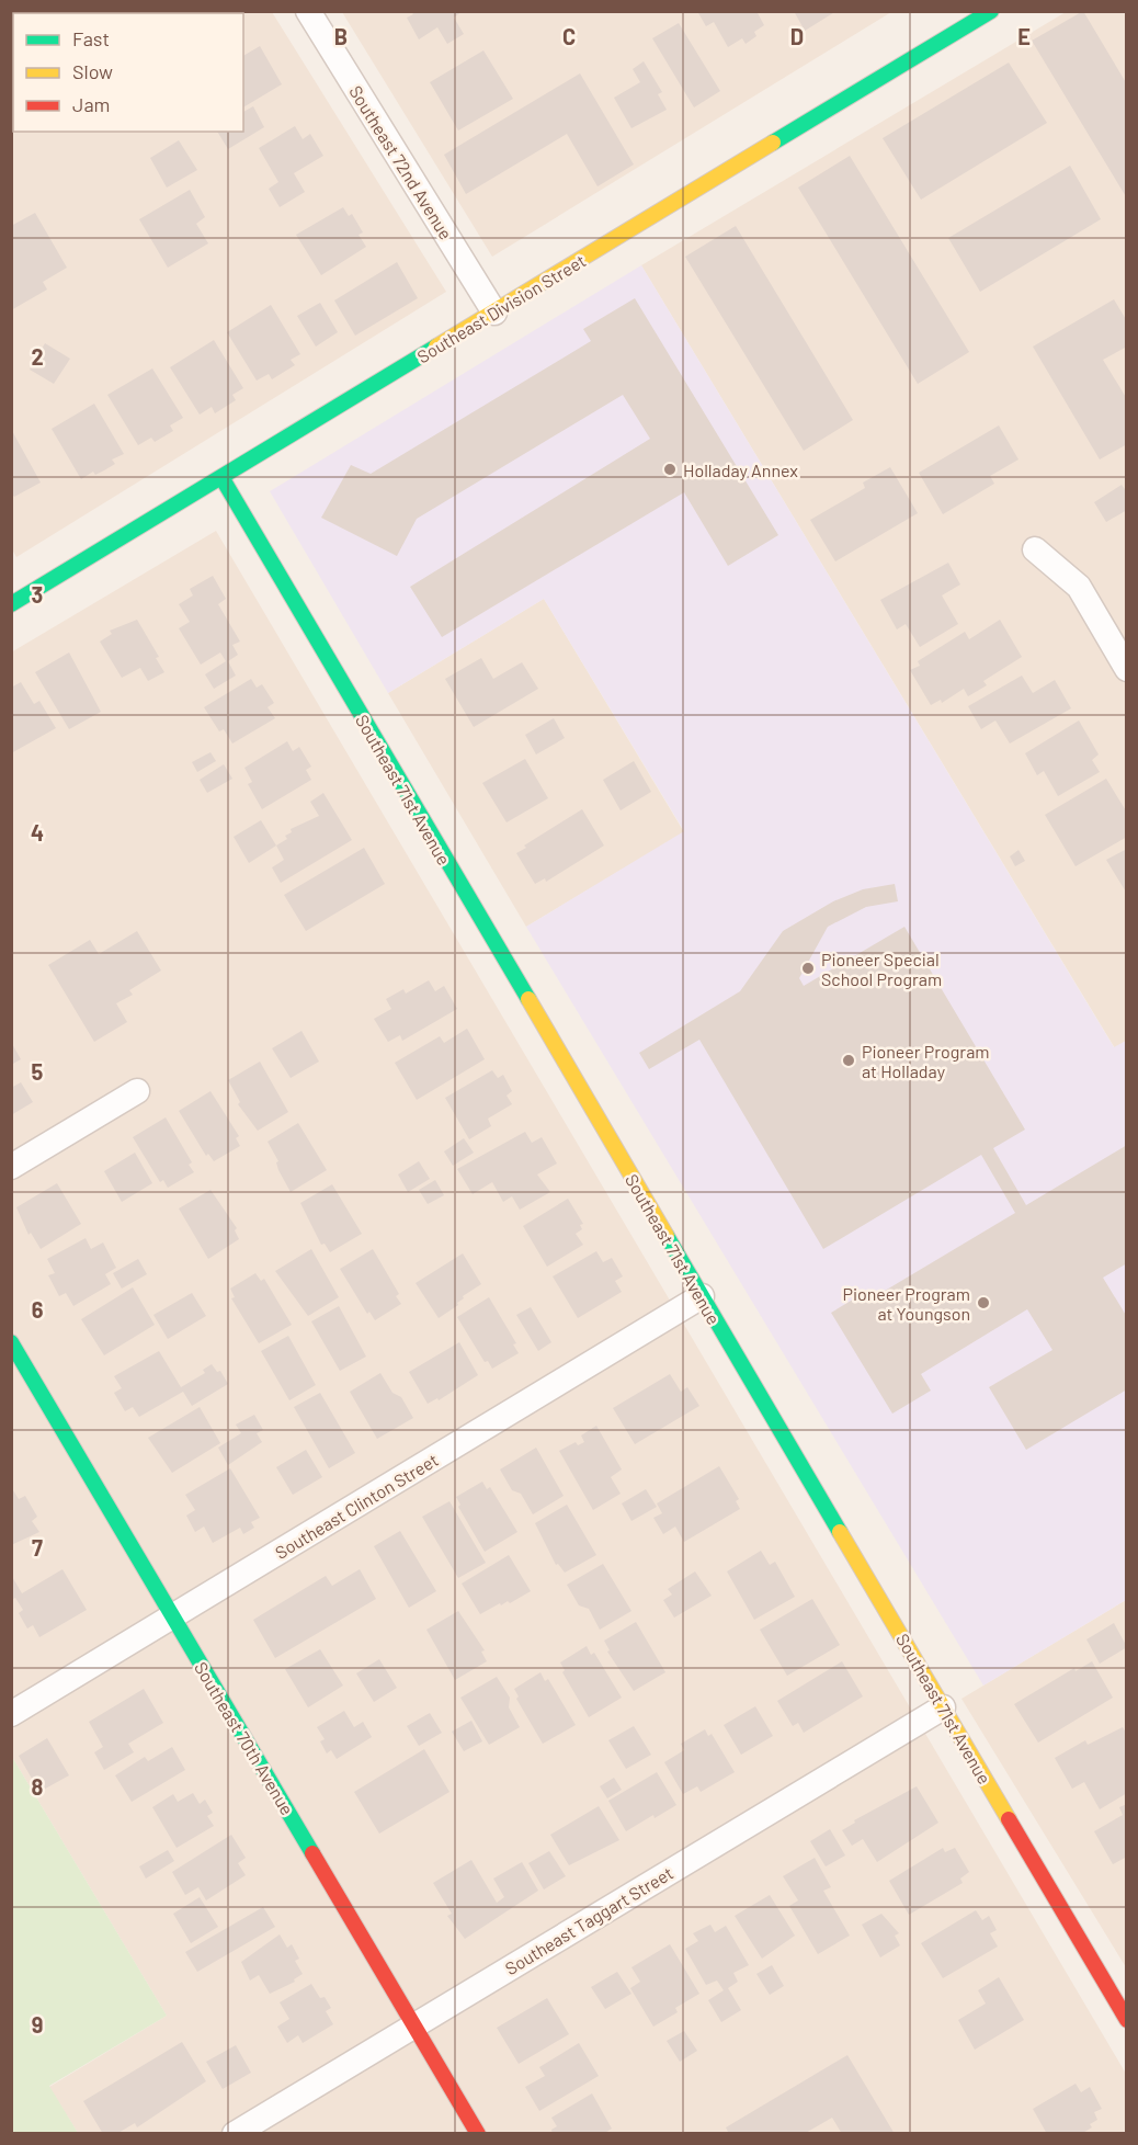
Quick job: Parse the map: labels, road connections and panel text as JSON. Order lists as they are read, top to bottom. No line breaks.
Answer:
{"streets":{"street":["Southeast 72nd Avenue","Southeast Division Street","Southeast 71st Avenue","Southeast Clinton Street","Southeast 70th Avenue","Southeast Taggart Street"]},"crossings":[["Southeast 72nd Avenue","Southeast Division Street"],["Southeast Division Street","Southeast 71st Avenue"],["Southeast 71st Avenue","Southeast Clinton Street"],["Southeast 71st Avenue","Southeast Taggart Street"],["Southeast Clinton Street","Southeast 70th Avenue"],["Southeast 70th Avenue","Southeast Taggart Street"]],"places":["Holladay Annex","Pioneer Special School Program","Pioneer Program at Holladay","Pioneer Program at Youngson"],"legend":["Fast","Slow","Jam"],"grid":{"columns":["B","C","D","E"],"rows":["2","3","4","5","6","7","8","9"]}}
